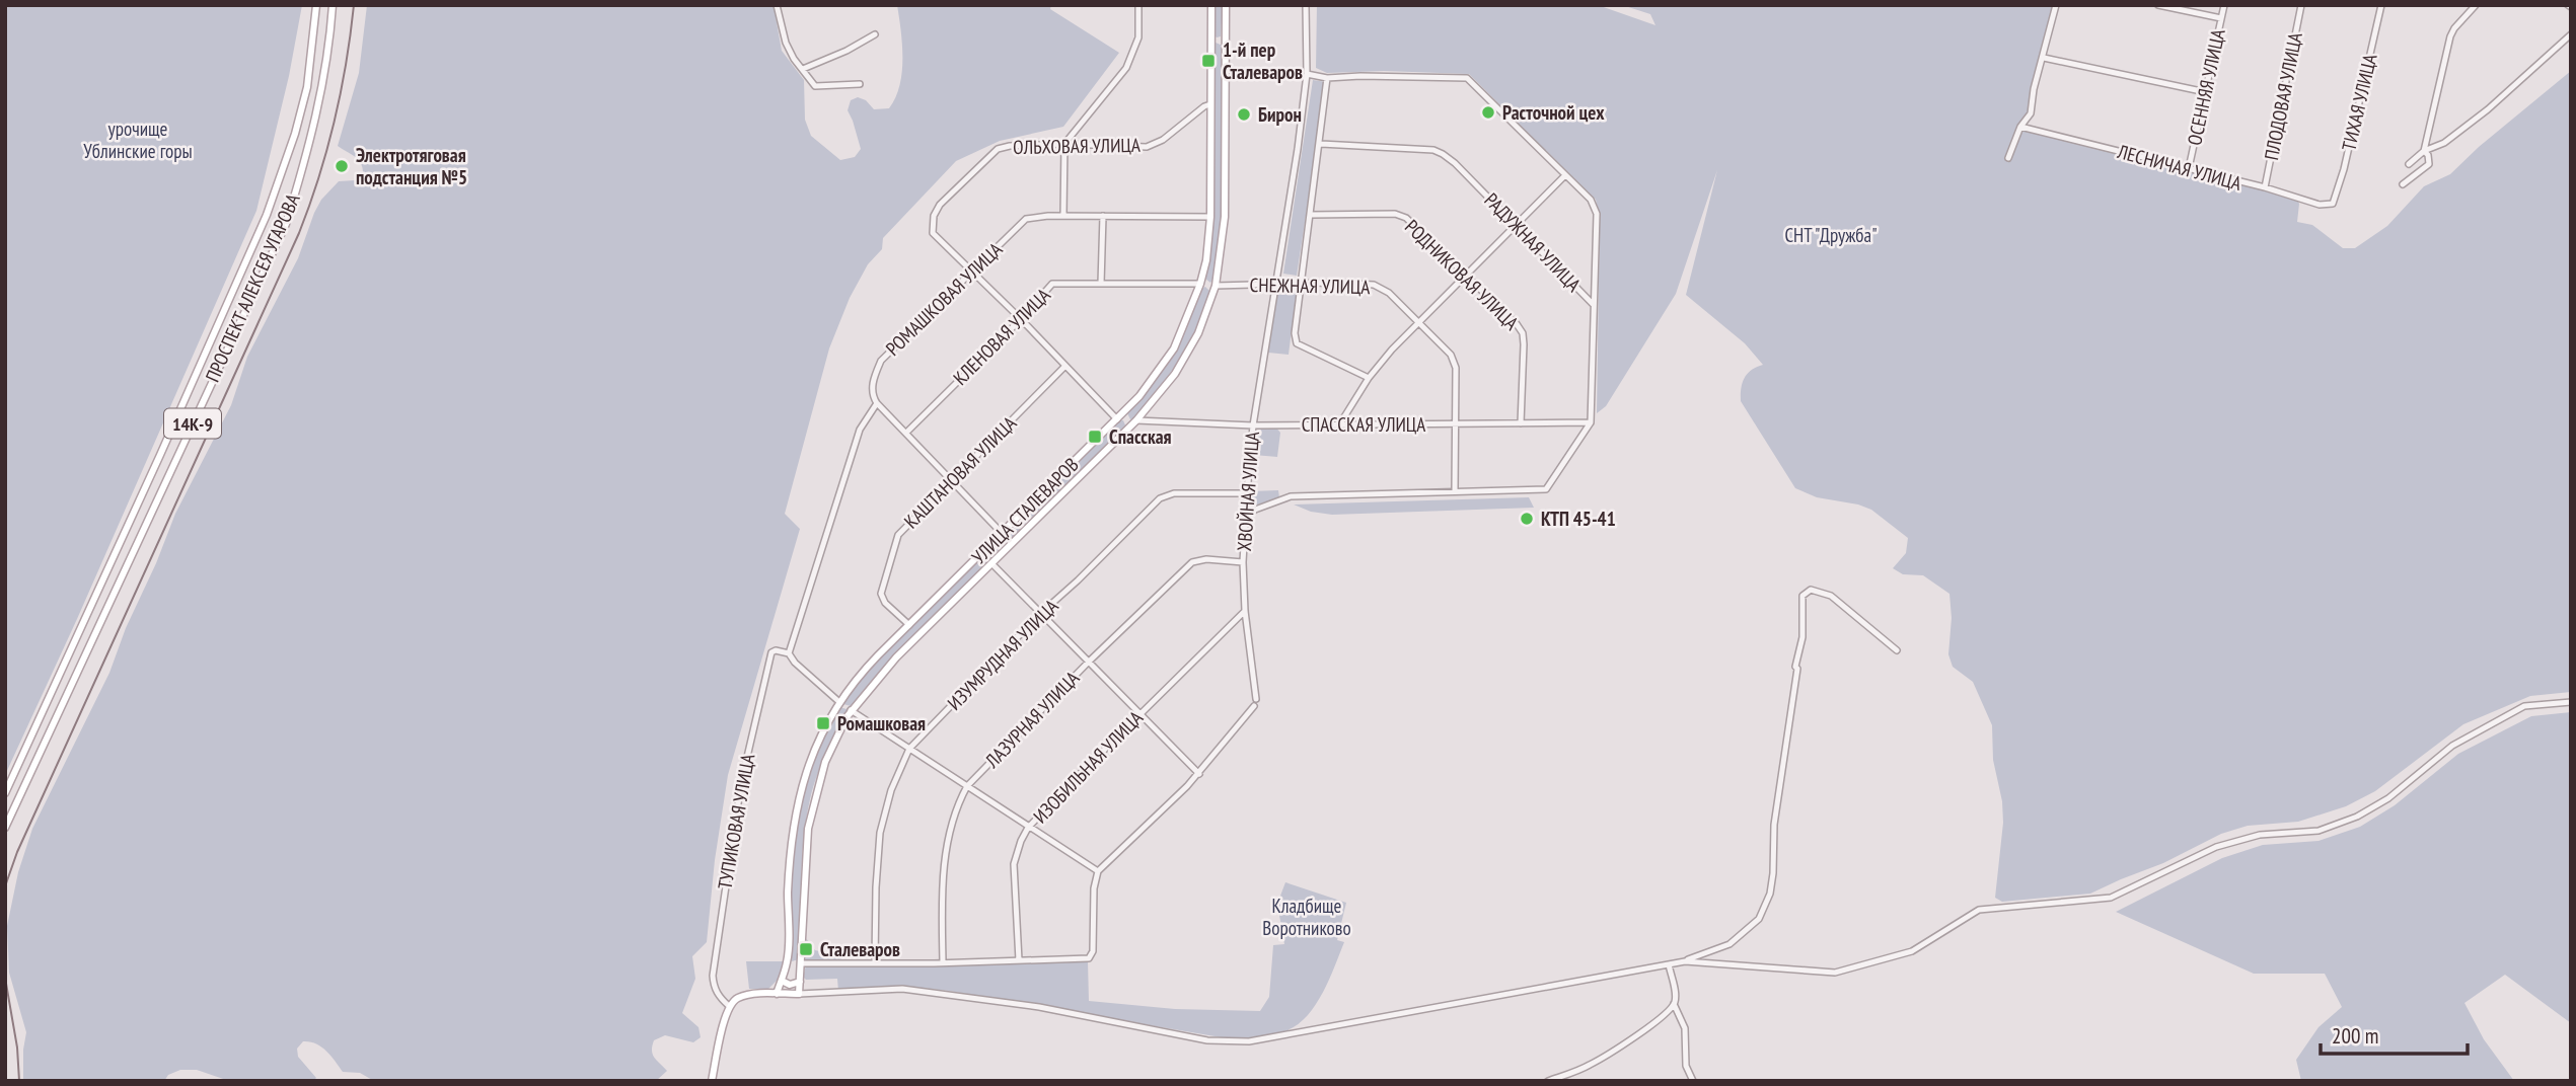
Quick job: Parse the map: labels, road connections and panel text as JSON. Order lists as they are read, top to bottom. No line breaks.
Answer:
{"streets":{"main road":["ПРОСПЕКТ АЛЕКСЕЯ УГАРОВА","14К-9","УЛИЦА СТАЛЕВАРОВ"],"street":["ОСЕННЯЯ УЛИЦА","ПЛОДОВАЯ УЛИЦА","ТИХАЯ УЛИЦА","ОЛЬХОВАЯ УЛИЦА","ЛЕСНИЧАЯ УЛИЦА","РАДУЖНАЯ УЛИЦА","РОДНИКОВАЯ УЛИЦА","СНЕЖНАЯ УЛИЦА","РОМАШКОВАЯ УЛИЦА","КЛЕНОВАЯ УЛИЦА","СПАССКАЯ УЛИЦА","КАШТАНОВАЯ УЛИЦА","ХВОЙНАЯ УЛИЦА","ИЗУМРУДНАЯ УЛИЦА","ЛАЗУРНАЯ УЛИЦА","ИЗОБИЛЬНАЯ УЛИЦА","ТУПИКОВАЯ УЛИЦА"]},"crossings":[["ОСЕННЯЯ УЛИЦА","ЛЕСНИЧАЯ УЛИЦА"],["ПЛОДОВАЯ УЛИЦА","ЛЕСНИЧАЯ УЛИЦА"],["ТИХАЯ УЛИЦА","ЛЕСНИЧАЯ УЛИЦА"],["ОЛЬХОВАЯ УЛИЦА","РОМАШКОВАЯ УЛИЦА"],["ОЛЬХОВАЯ УЛИЦА","УЛИЦА СТАЛЕВАРОВ"],["РАДУЖНАЯ УЛИЦА","СПАССКАЯ УЛИЦА"],["РОДНИКОВАЯ УЛИЦА","СПАССКАЯ УЛИЦА"],["СНЕЖНАЯ УЛИЦА","СПАССКАЯ УЛИЦА"],["СНЕЖНАЯ УЛИЦА","ХВОЙНАЯ УЛИЦА"],["СНЕЖНАЯ УЛИЦА","УЛИЦА СТАЛЕВАРОВ"],["РОМАШКОВАЯ УЛИЦА","УЛИЦА СТАЛЕВАРОВ"],["РОМАШКОВАЯ УЛИЦА","ТУПИКОВАЯ УЛИЦА"],["КЛЕНОВАЯ УЛИЦА","УЛИЦА СТАЛЕВАРОВ"],["СПАССКАЯ УЛИЦА","ХВОЙНАЯ УЛИЦА"],["СПАССКАЯ УЛИЦА","УЛИЦА СТАЛЕВАРОВ"],["КАШТАНОВАЯ УЛИЦА","УЛИЦА СТАЛЕВАРОВ"],["ХВОЙНАЯ УЛИЦА","ИЗУМРУДНАЯ УЛИЦА"],["ХВОЙНАЯ УЛИЦА","ЛАЗУРНАЯ УЛИЦА"],["ХВОЙНАЯ УЛИЦА","ИЗОБИЛЬНАЯ УЛИЦА"]],"parks":["урочище Ублинские горы","СНТ \"Дружба\"","Кладбище Воротниково"],"places":{"transit":["1-й пер Сталеваров","Спасская","Ромашковая","Сталеваров"],"other":["Расточной цех","Бирон","Электротяговая подстанция №5","КТП 45-41"]},"scale_bar":"200 m"}
